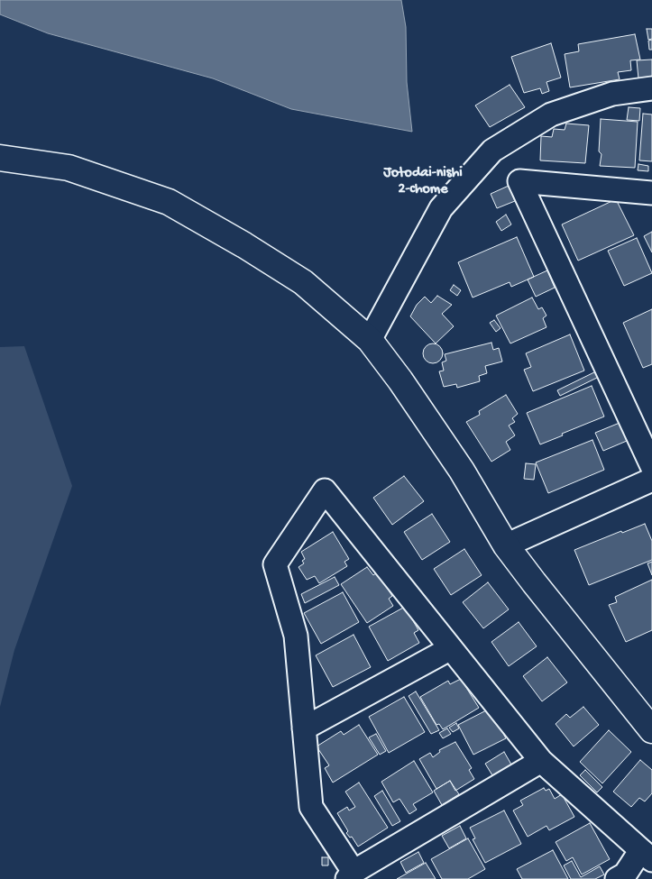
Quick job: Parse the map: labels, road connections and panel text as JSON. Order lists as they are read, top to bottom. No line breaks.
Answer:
{"districts":["Jotodai-nishi 2-chome"]}
